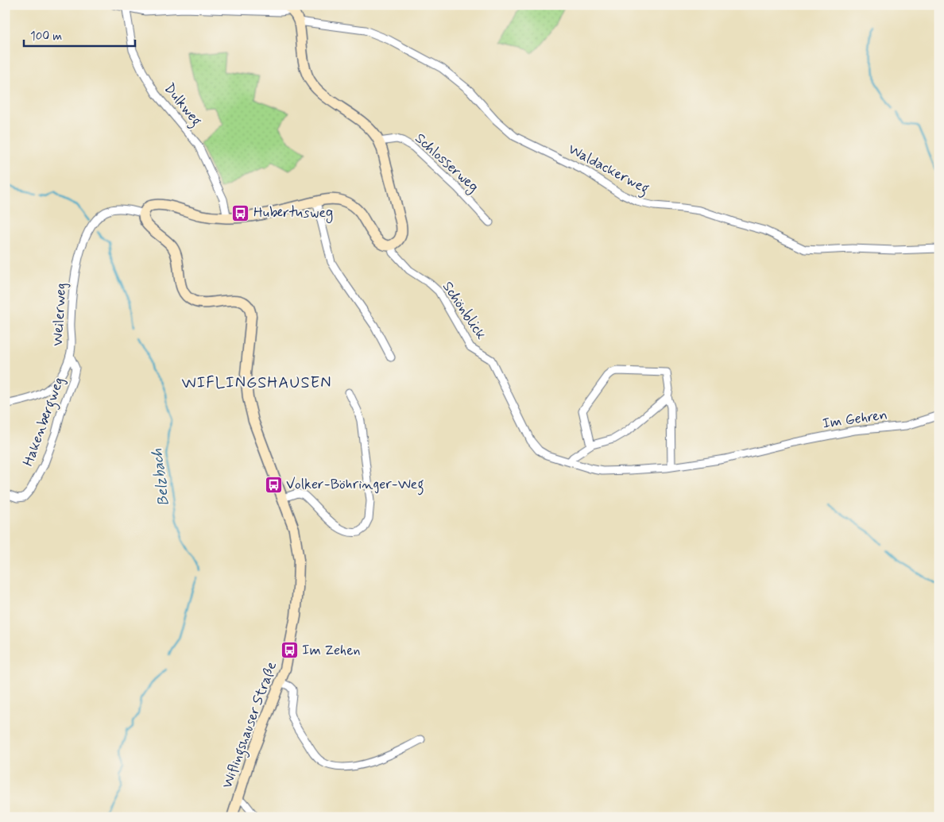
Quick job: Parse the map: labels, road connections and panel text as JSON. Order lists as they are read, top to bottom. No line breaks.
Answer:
{"streets":{"street":["Dulkweg","Schlosserweg","Waldackerweg","Schönblick","Weilerweg","Im Gehren","Hakenbergweg","Wiflingshauser Straße"]},"crossings":[["Schönblick","Im Gehren"],["Weilerweg","Hakenbergweg"],["Weilerweg","Wiflingshauser Straße"]],"districts":["WIFLINGSHAUSEN"],"water":["Belzbach"],"places":{"bus stop":["Hubertusweg","Volker-Böhringer-Weg","Im Zehen"]},"scale_bar":"100 m"}
